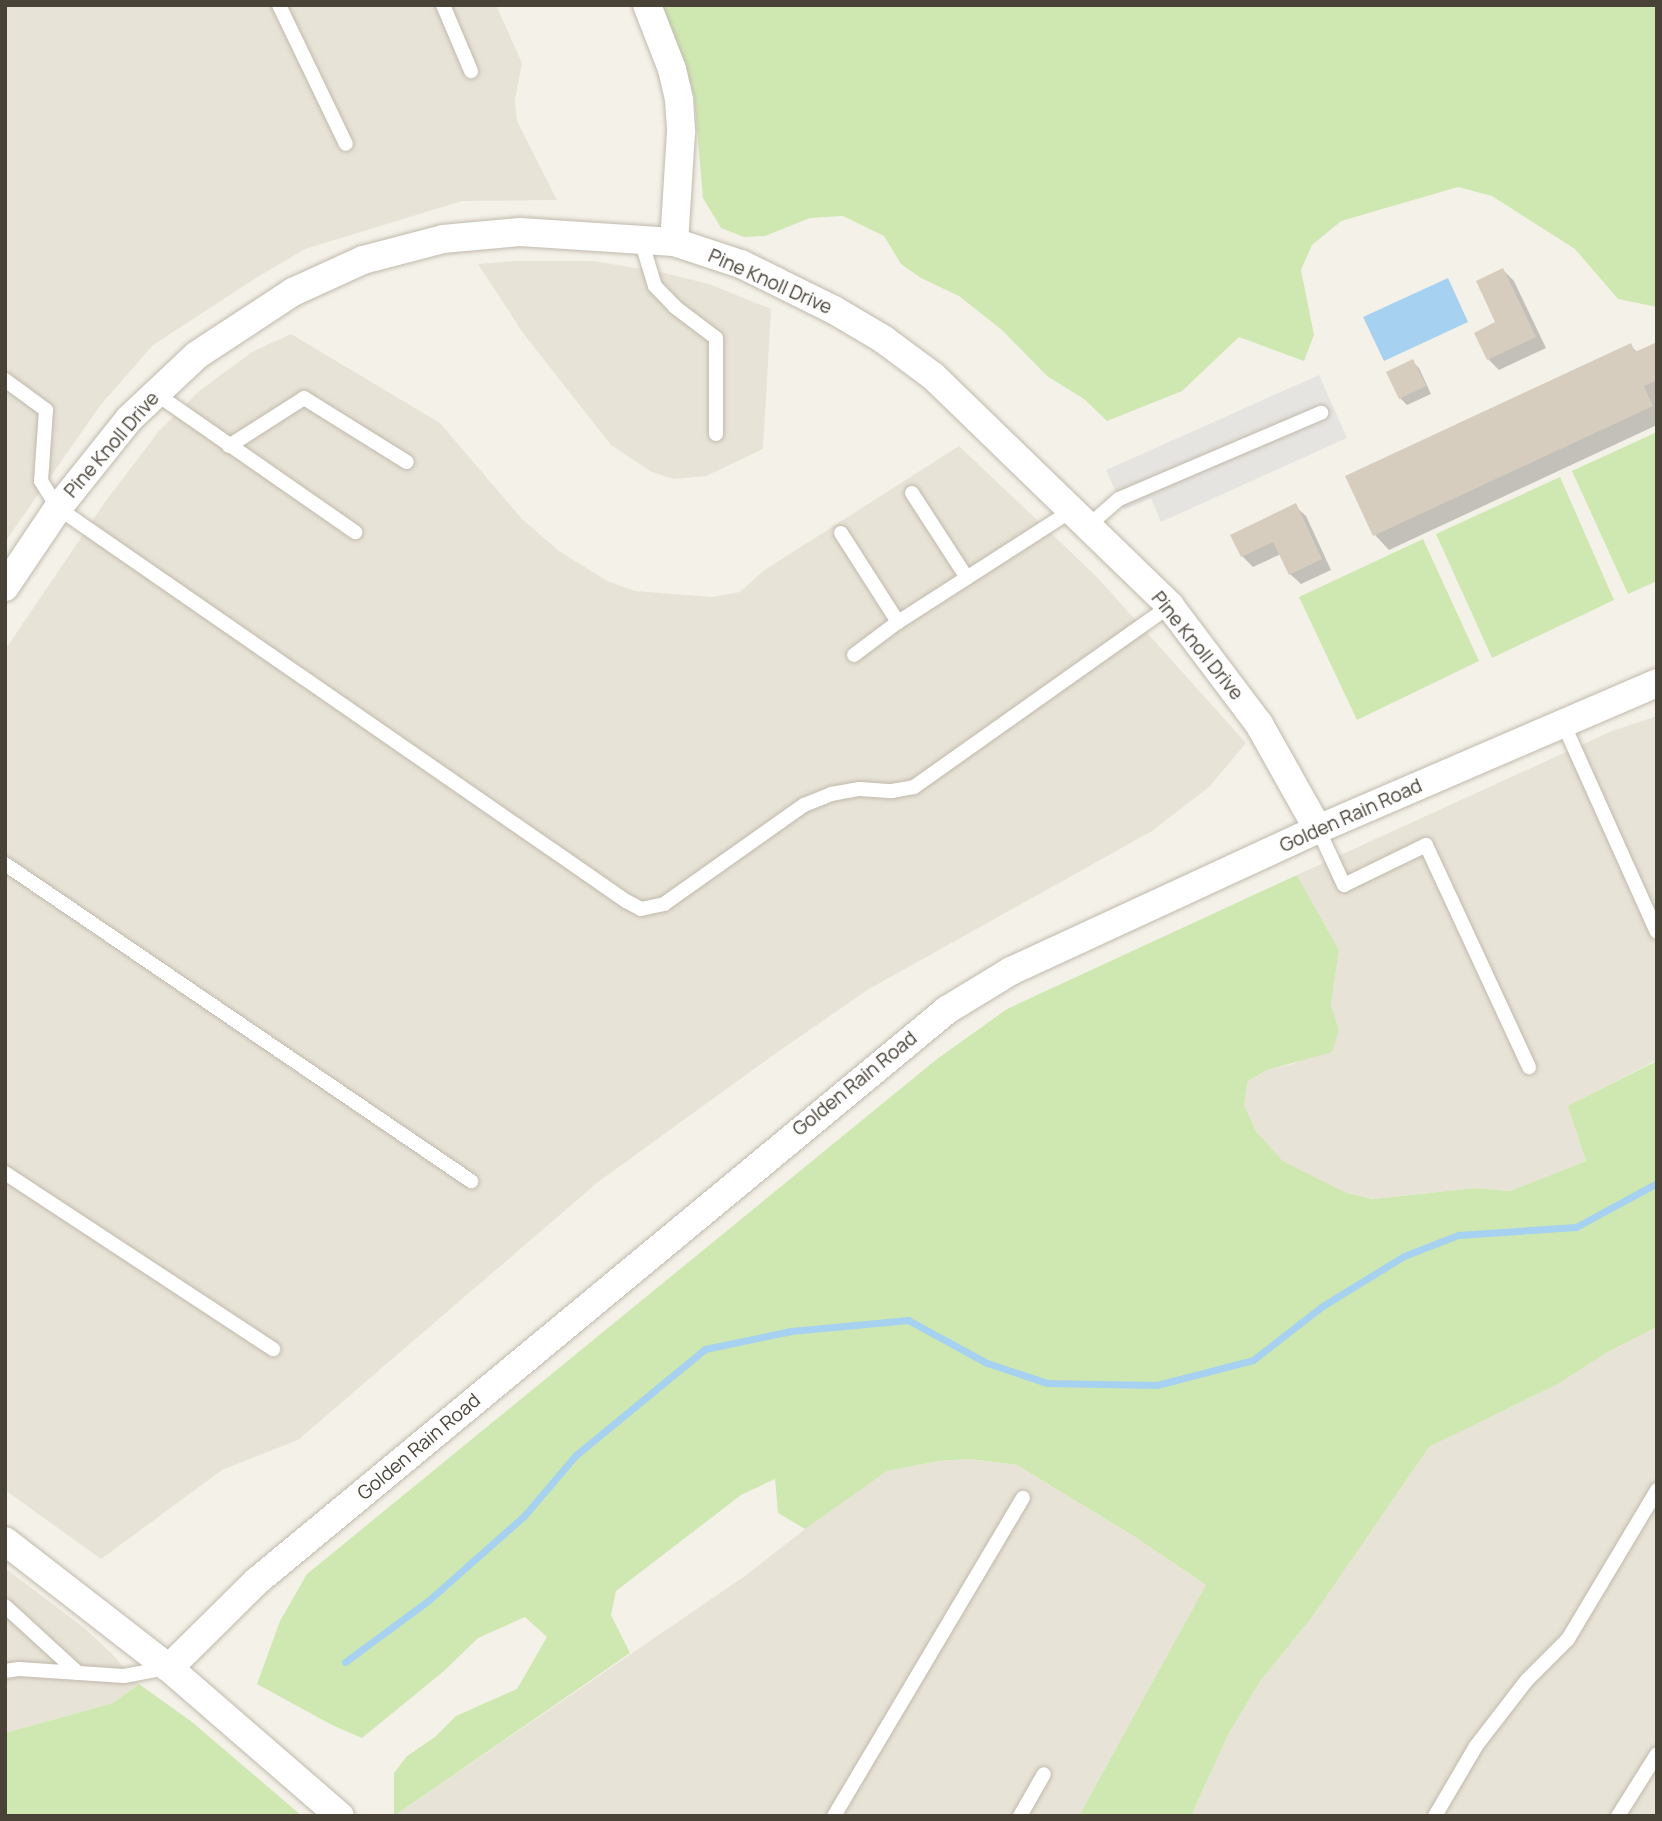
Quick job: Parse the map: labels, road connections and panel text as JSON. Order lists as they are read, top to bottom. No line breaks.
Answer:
{"streets":{"street":["Pine Knoll Drive","Golden Rain Road"]},"crossings":[["Pine Knoll Drive","Golden Rain Road"]]}
